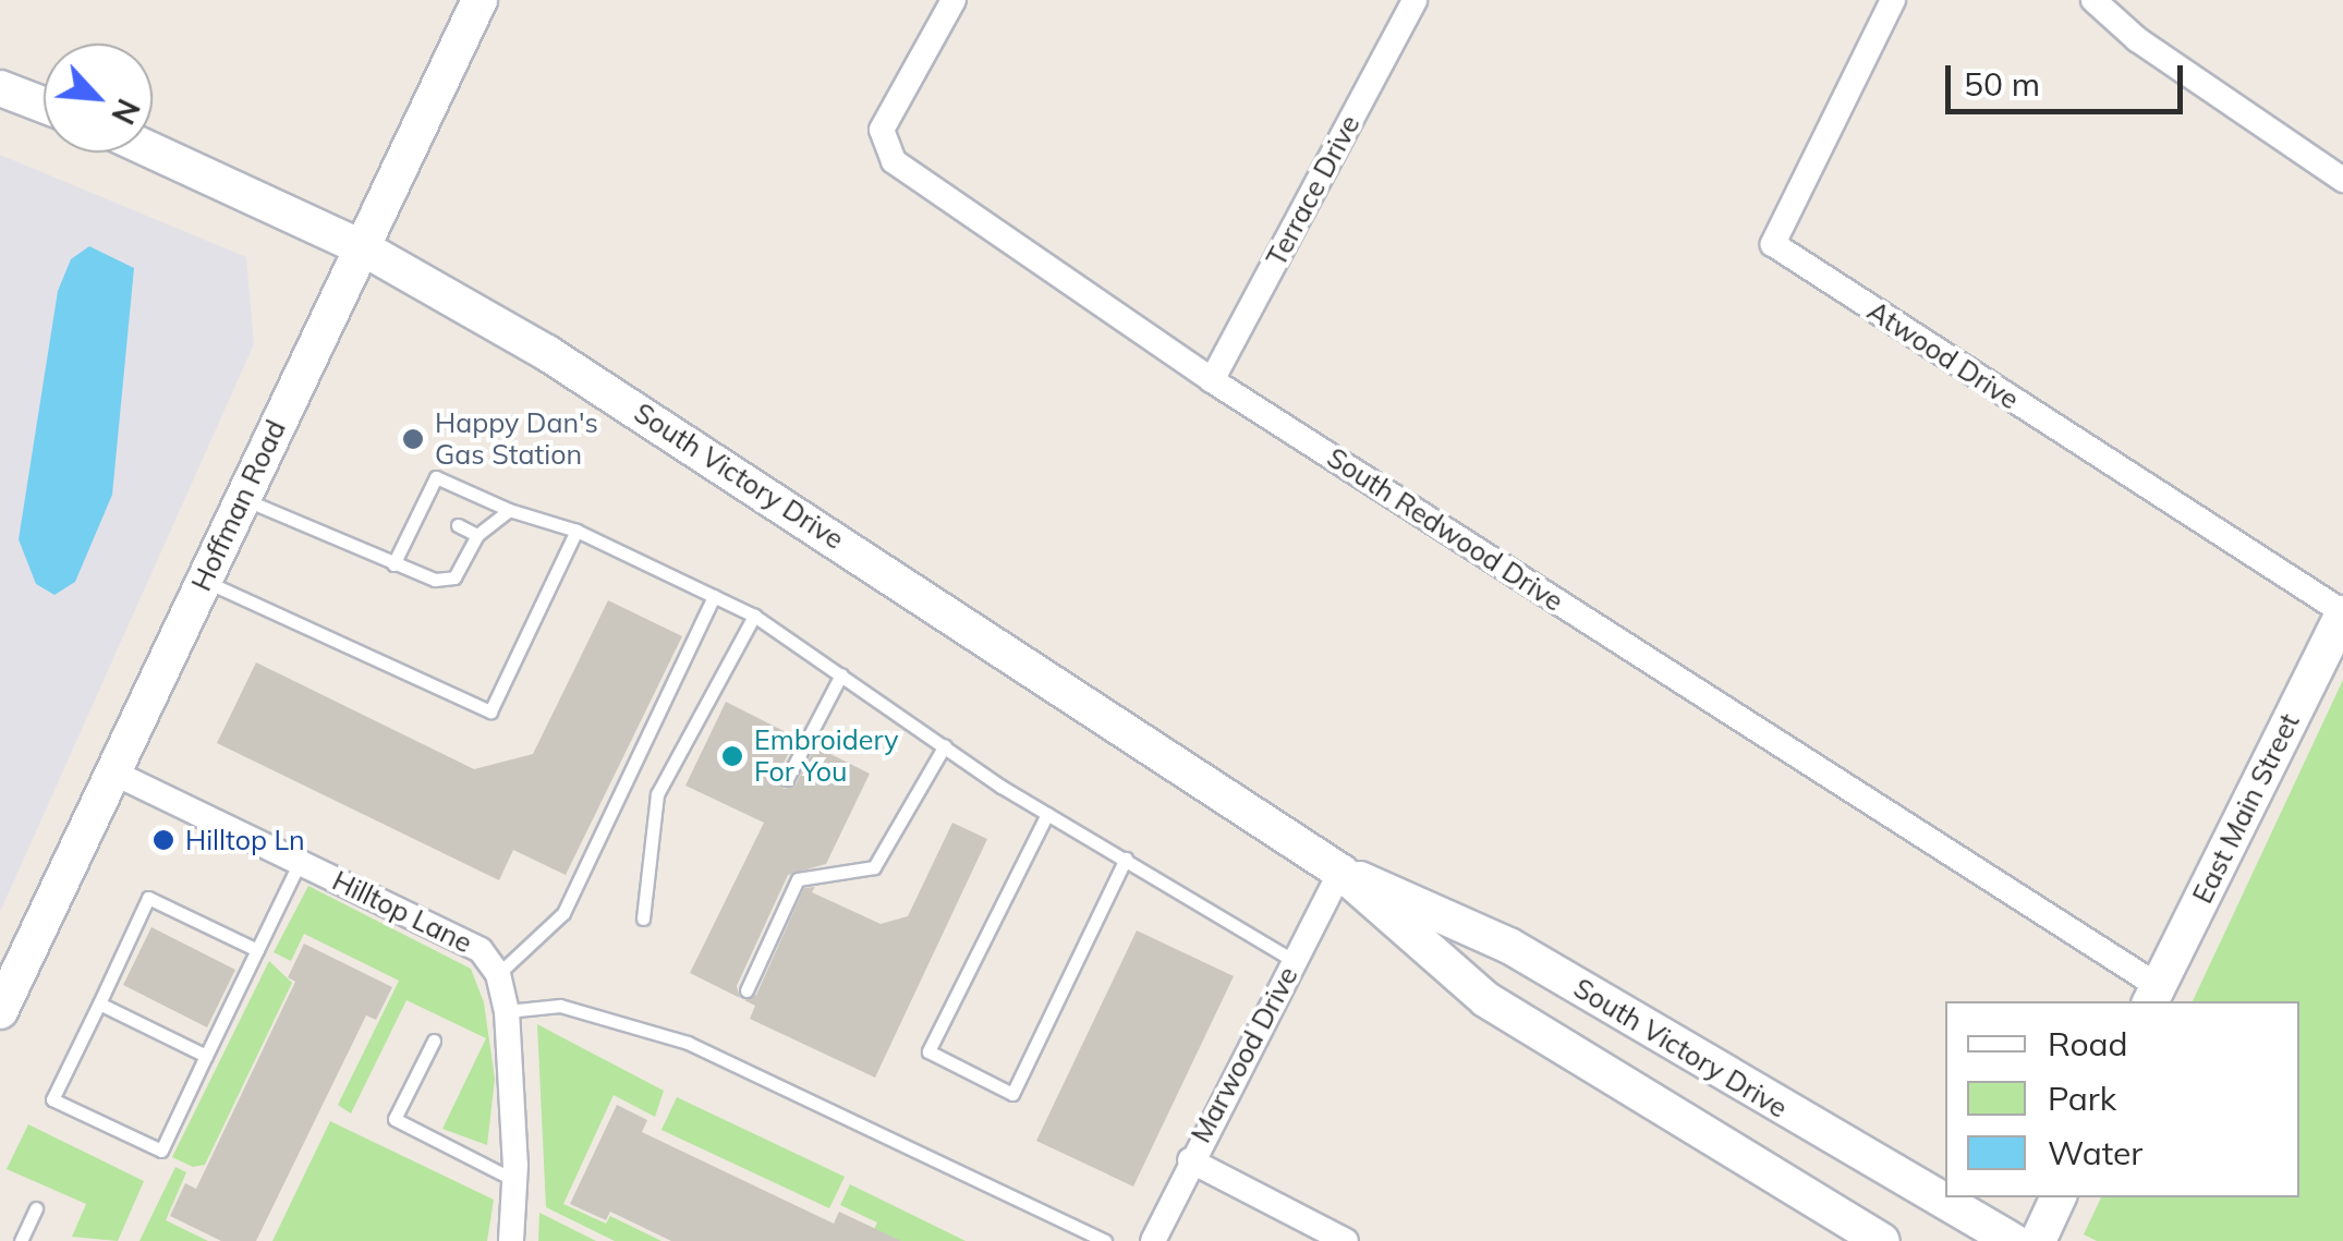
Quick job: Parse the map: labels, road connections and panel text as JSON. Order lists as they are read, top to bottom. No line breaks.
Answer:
{"streets":{"main road":["South Victory Drive","Hoffman Road","East Main Street"],"street":["Terrace Drive","Atwood Drive","South Redwood Drive","Hilltop Lane","Marwood Drive"]},"crossings":[["Terrace Drive","South Redwood Drive"],["Atwood Drive","East Main Street"],["South Victory Drive","Hoffman Road"],["South Victory Drive","Marwood Drive"],["Hoffman Road","Hilltop Lane"],["South Redwood Drive","East Main Street"]],"places":["Happy Dan's Gas Station","Embroidery For You","Hilltop Ln"],"legend":["Road","Park","Water"],"scale_bar":"50 m","north":"bottom right"}
